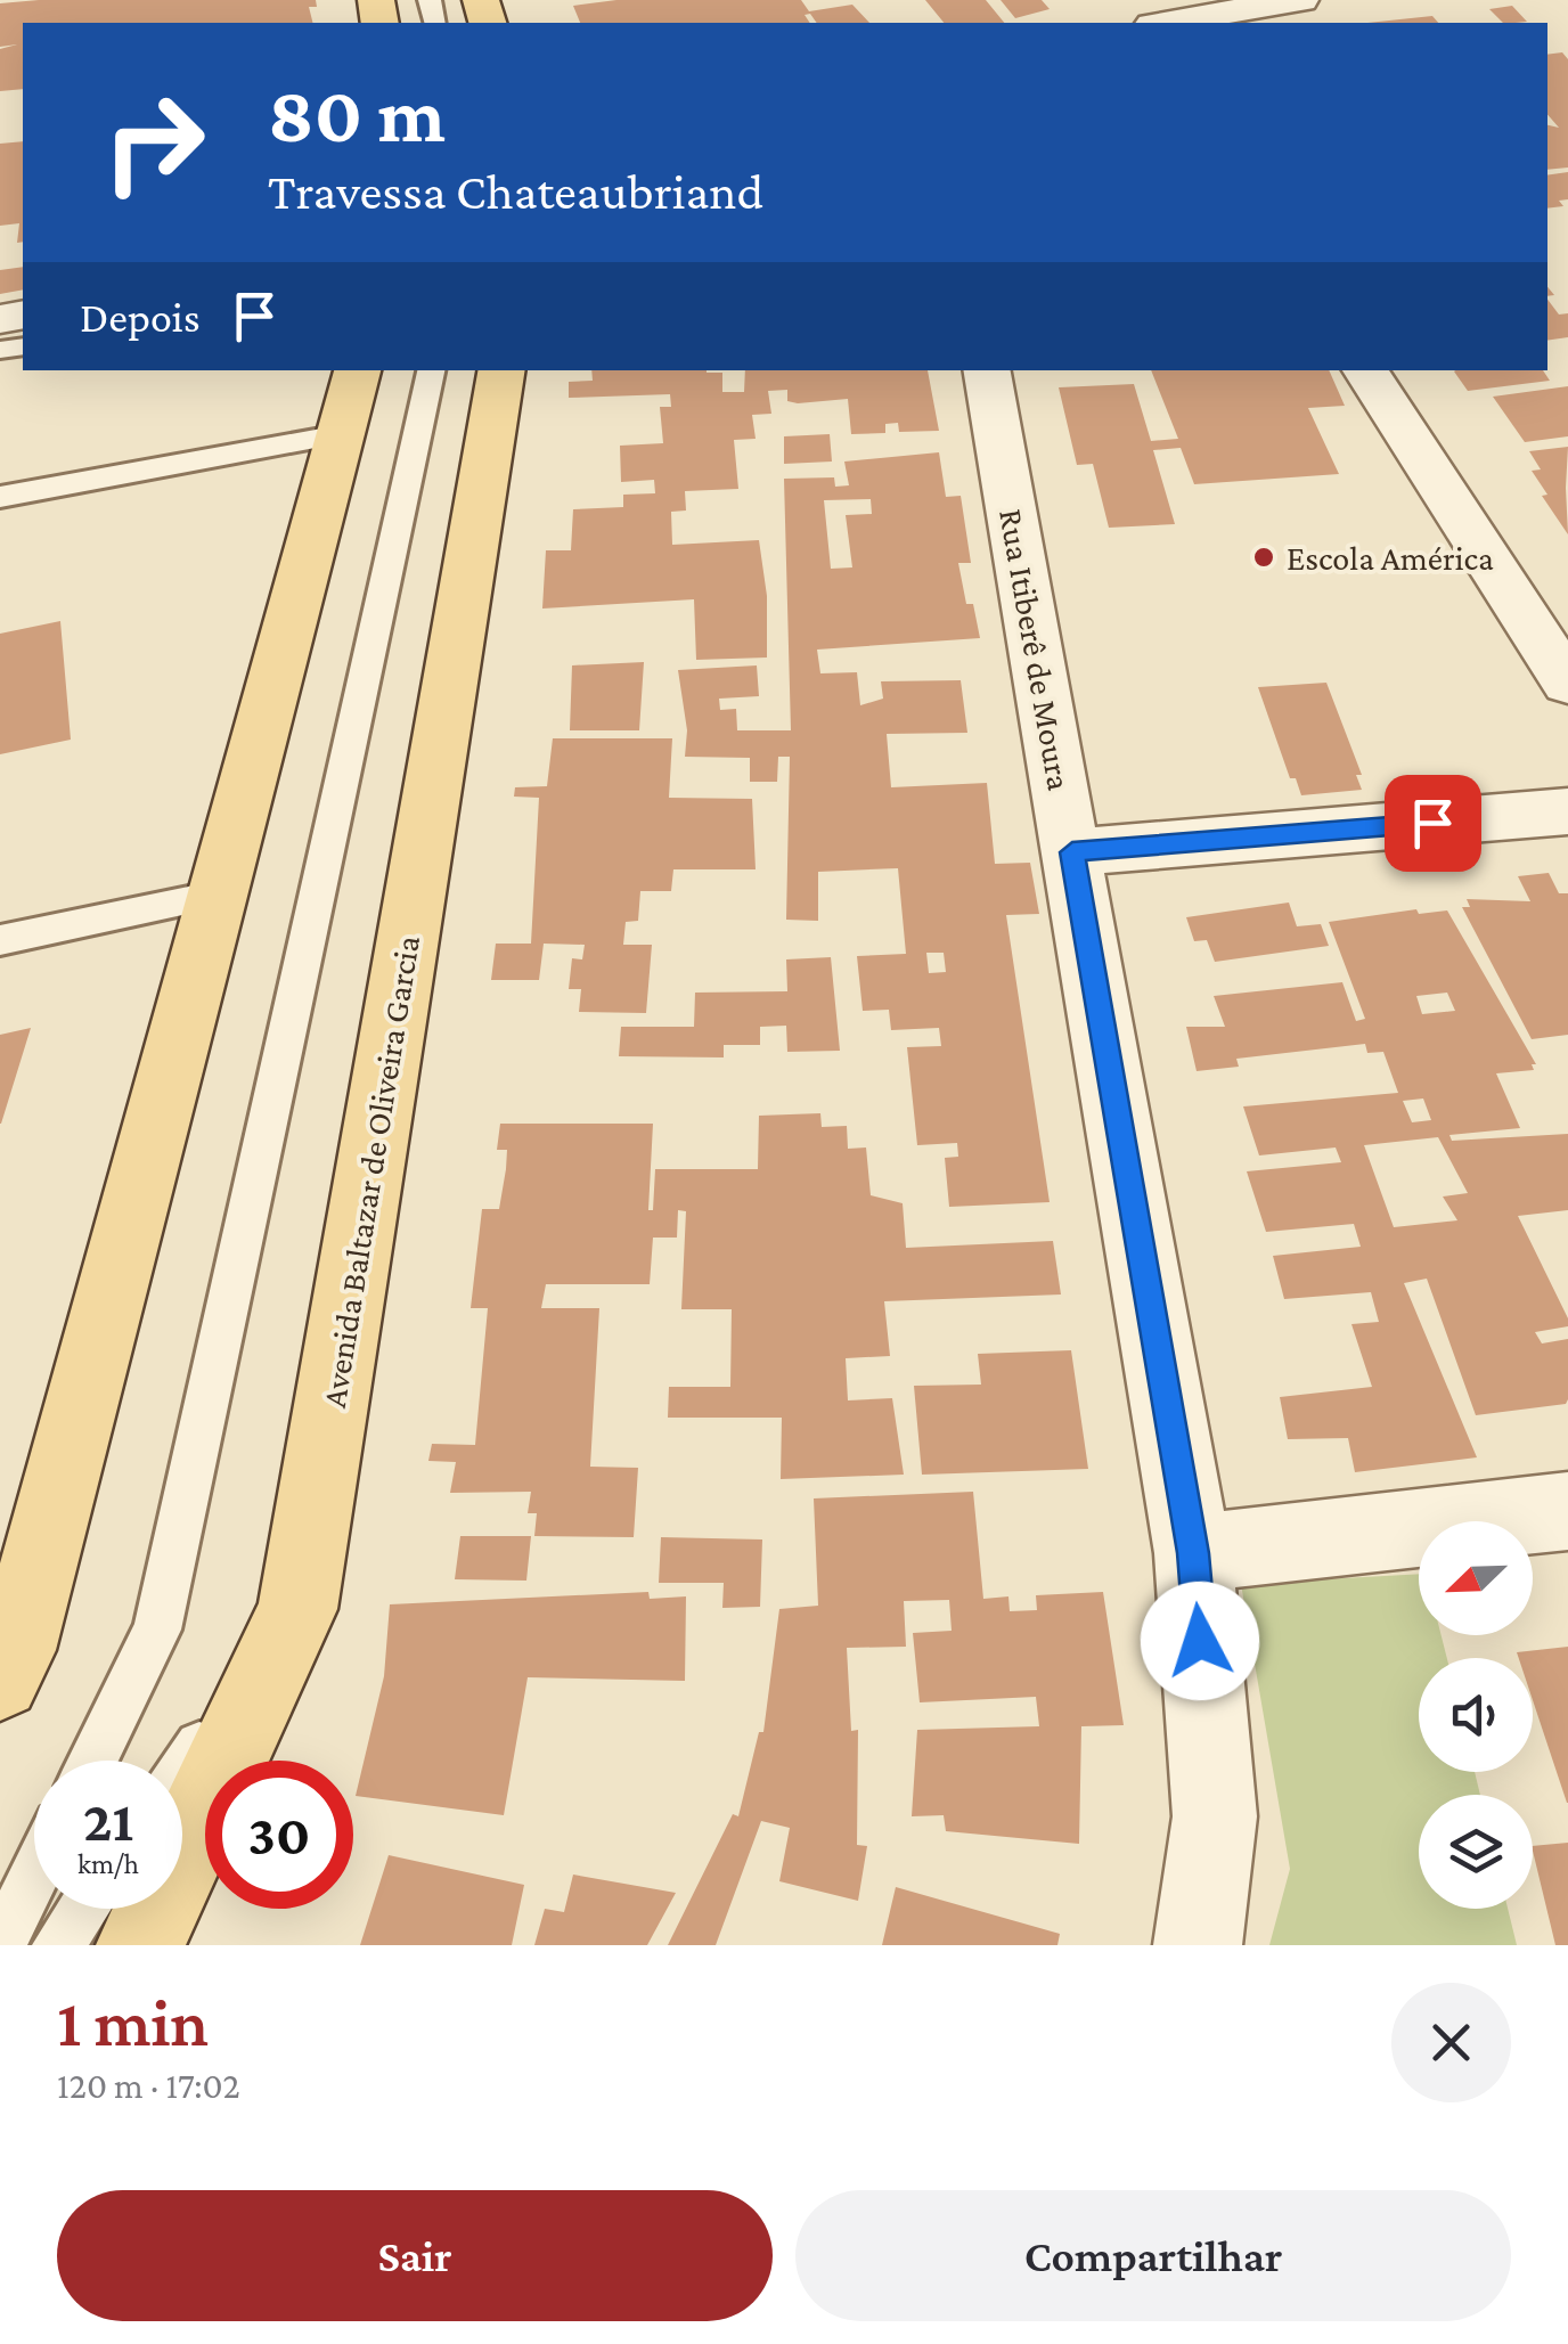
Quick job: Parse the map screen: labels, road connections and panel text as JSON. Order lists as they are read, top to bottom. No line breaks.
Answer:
{"streets":{"main road":["Avenida Baltazar de Oliveira Garcia"],"street":["Rua Itiberê de Moura"]},"places":["Escola América"],"north":"bottom left","page":{"turn":["80 m","Travessa Chateaubriand"],"then":"Depois","speed":"21 km/h","limit":"30","heading":["1 min","120 m · 17:02"],"buttons":["Sair","Compartilhar"]}}
